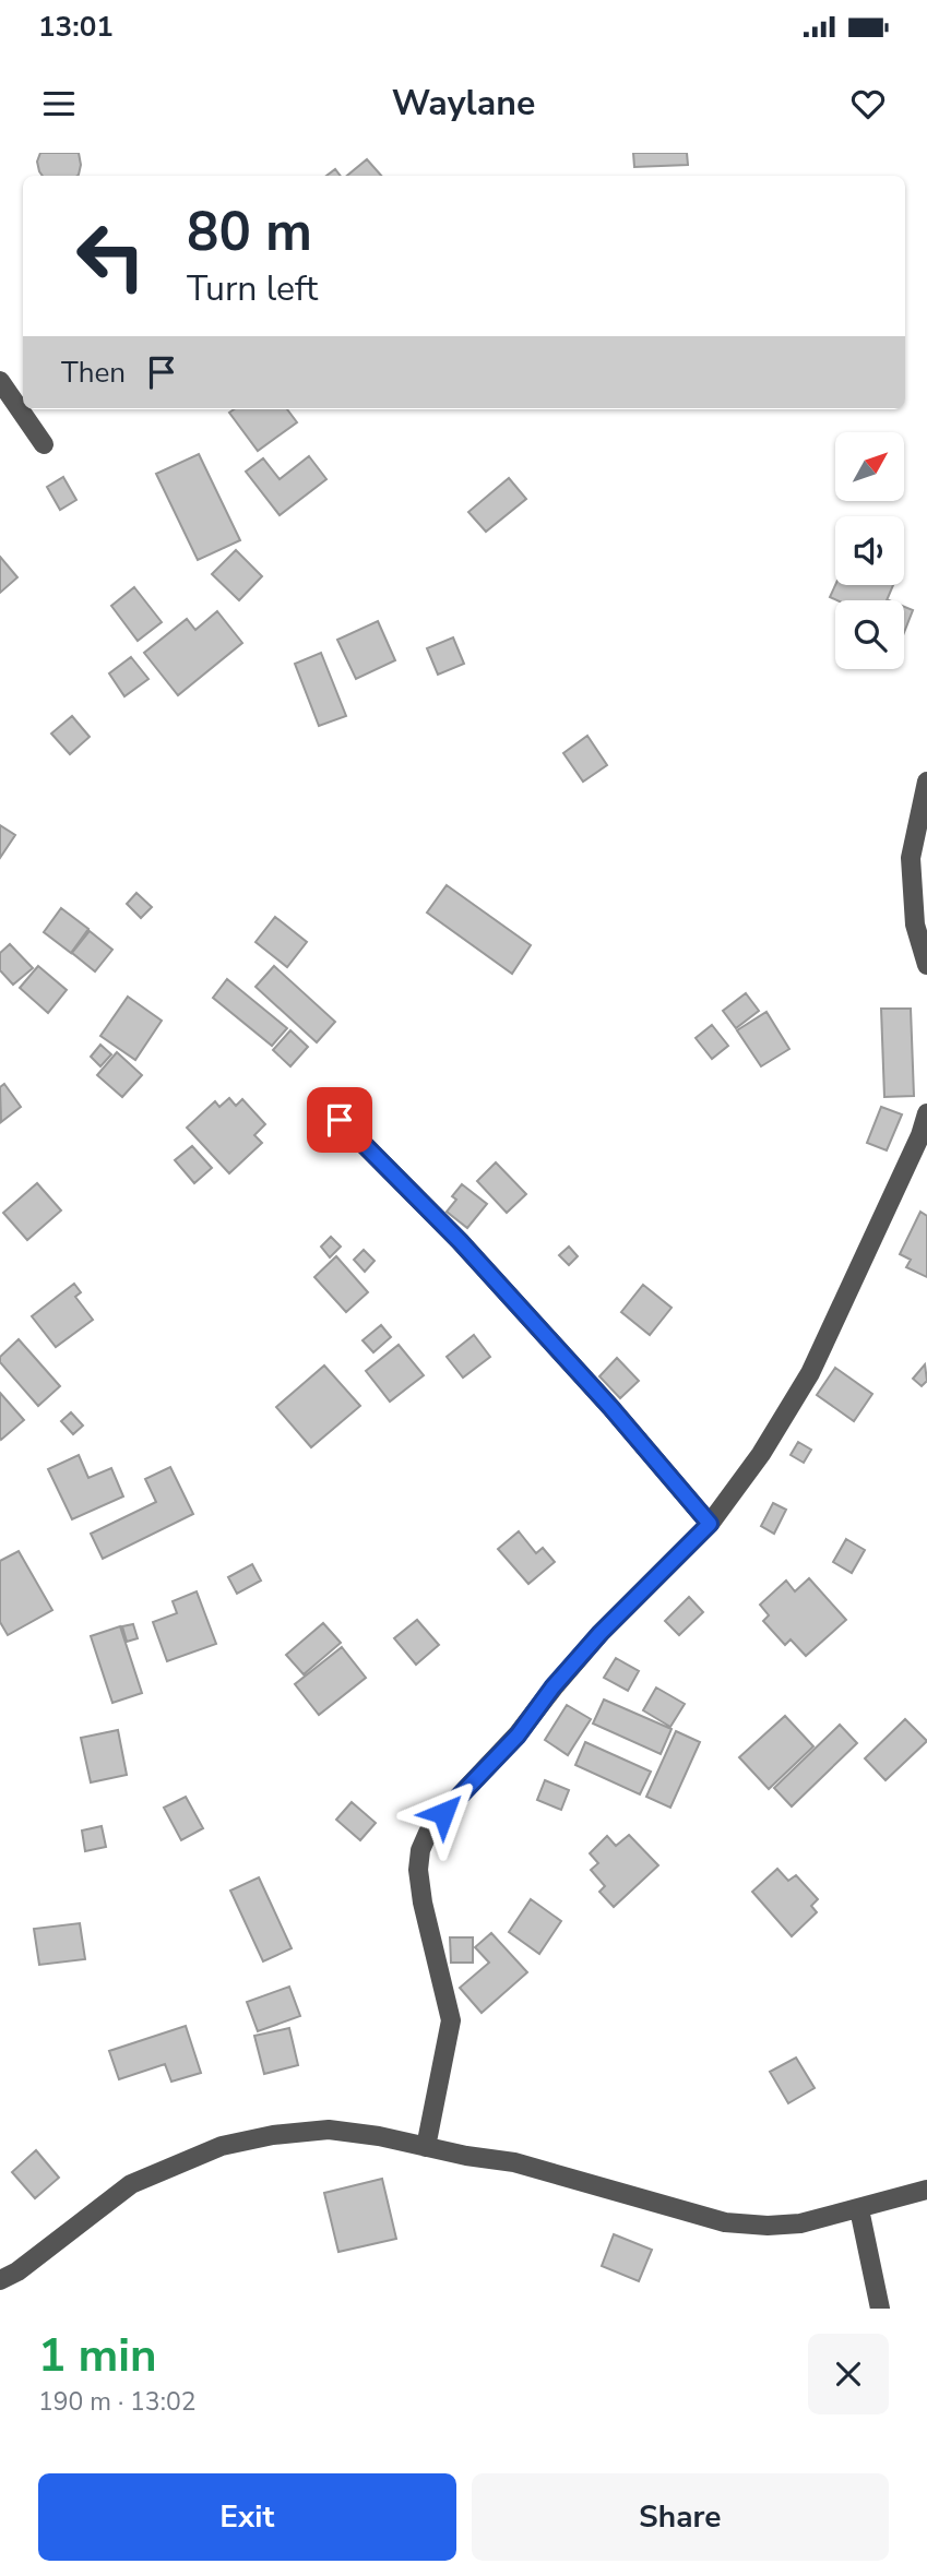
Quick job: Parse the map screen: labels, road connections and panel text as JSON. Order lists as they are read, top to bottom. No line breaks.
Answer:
{"north":"top right","page":{"status":"13:01","header":"Waylane","turn":["80 m","Turn left"],"then":"Then","heading":["1 min","190 m · 13:02"],"buttons":["Exit","Share"]}}
